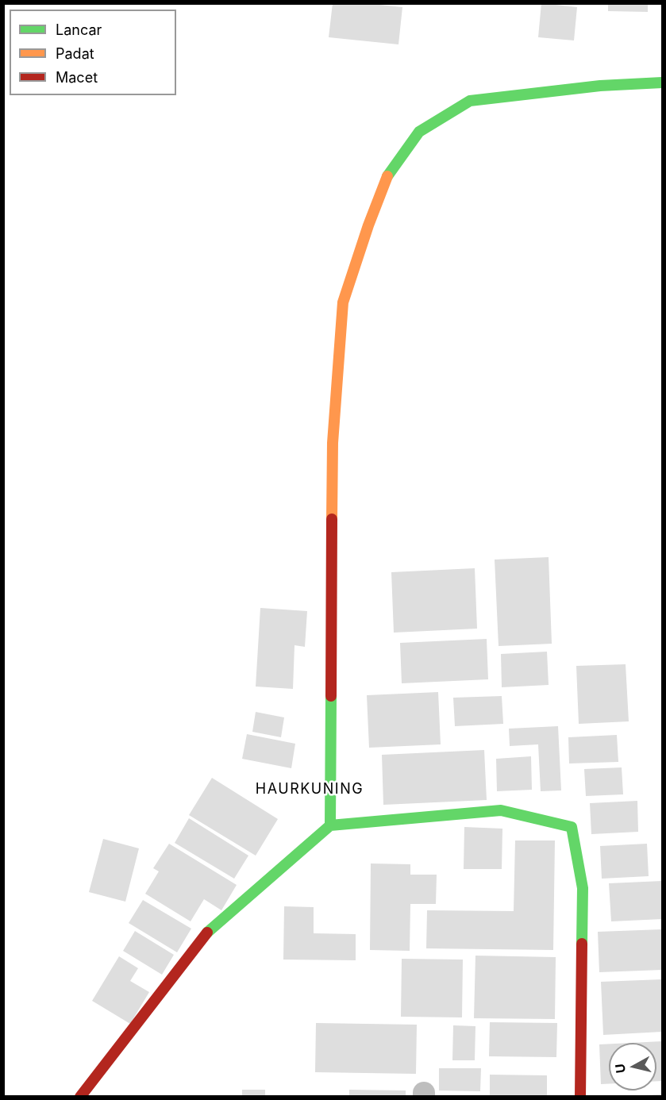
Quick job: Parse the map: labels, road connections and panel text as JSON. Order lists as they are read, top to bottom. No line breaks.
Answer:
{"districts":["HAURKUNING"],"legend":["Lancar","Padat","Macet"],"north":"left"}
